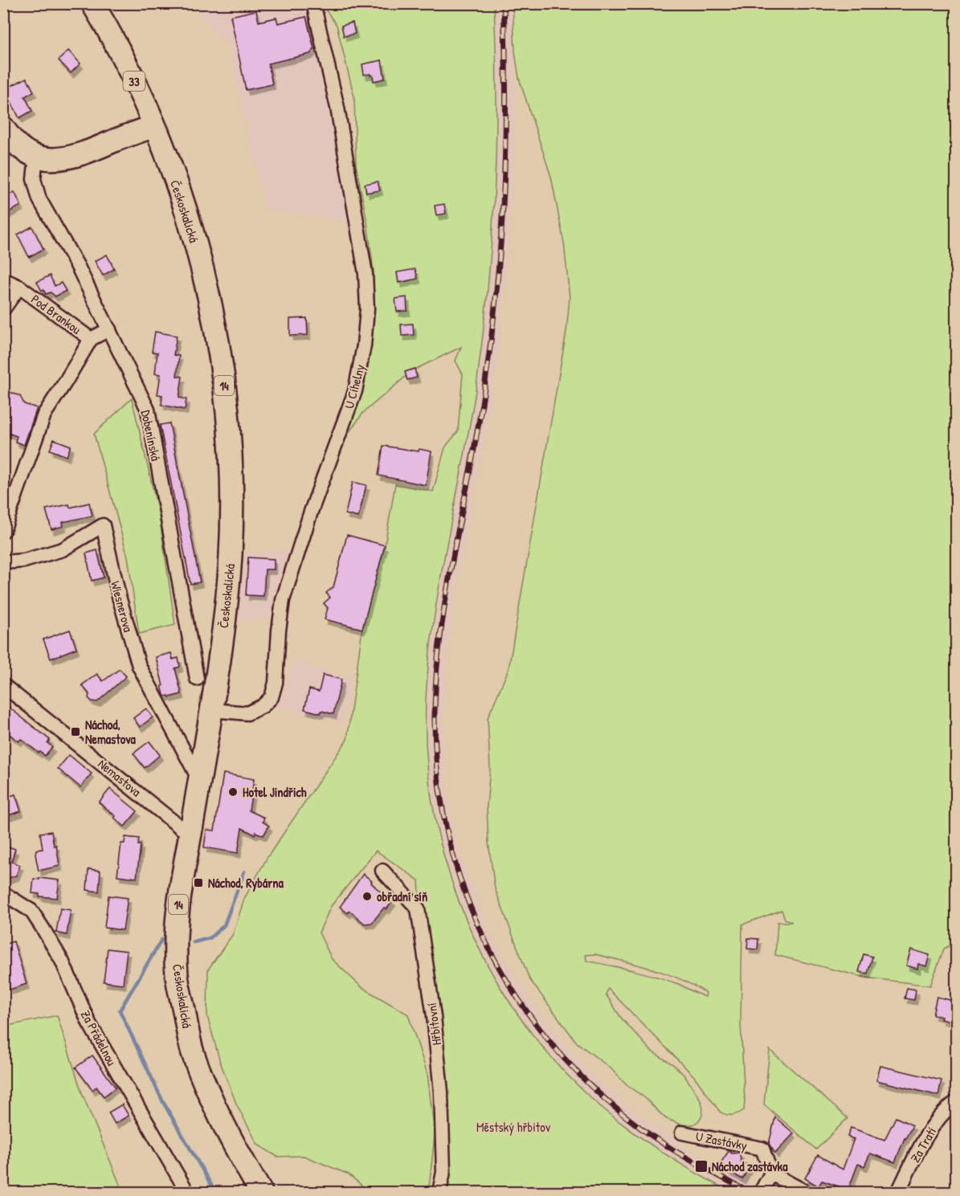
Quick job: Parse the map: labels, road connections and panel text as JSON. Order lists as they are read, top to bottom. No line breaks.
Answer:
{"streets":{"main road":["33","Českoskalická","14"],"street":["Pod Brankou","U Cihelny","Dobenínská","Wiesnerova","Nemastova","Hřbitovní","Za Přádelnou","U Zastávky","Za Tratí"]},"crossings":[["Českoskalická","U Cihelny"],["Českoskalická","Wiesnerova"],["Českoskalická","Nemastova"],["Pod Brankou","Dobenínská"]],"parks":["Městský hřbitov"],"places":{"transit":["Náchod, Nemastova","Náchod, Rybárna","Náchod zastávka"],"other":["Hotel Jindřich","obřadní síň"]}}
